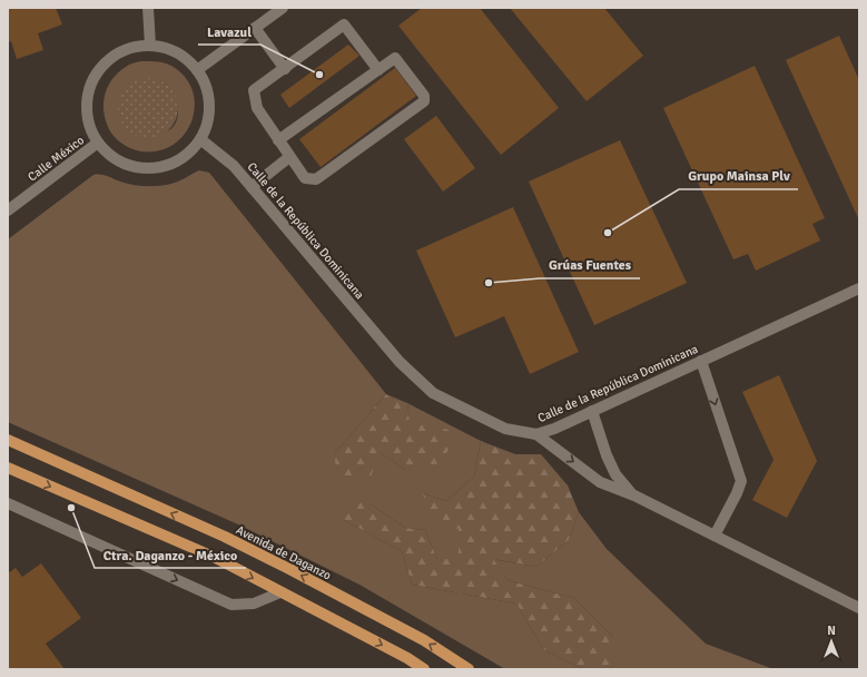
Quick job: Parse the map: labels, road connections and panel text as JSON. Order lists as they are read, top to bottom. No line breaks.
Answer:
{"streets":{"main road":["Avenida de Daganzo"],"street":["Calle México","Calle de la República Dominicana"]},"crossings":[["Calle México","Calle de la República Dominicana"]],"places":["Lavazul","Grupo Mainsa Plv","Grúas Fuentes","Ctra. Daganzo - México"],"north":"top"}
